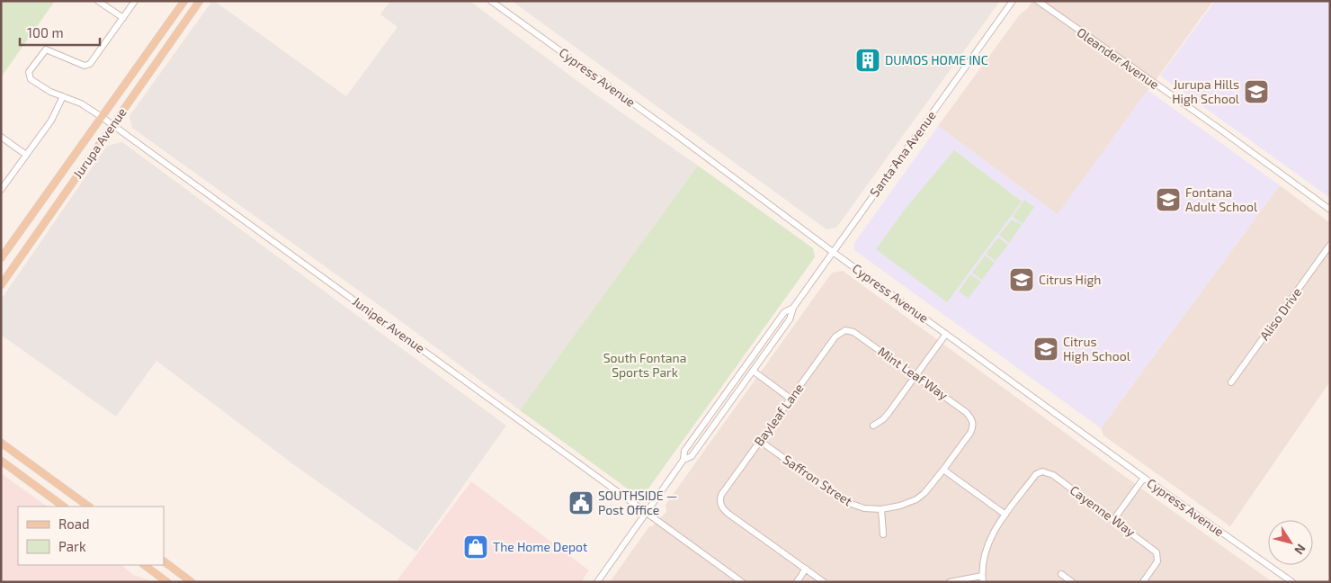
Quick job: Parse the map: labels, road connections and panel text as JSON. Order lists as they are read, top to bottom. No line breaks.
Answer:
{"streets":{"main road":["Jurupa Avenue"],"street":["Oleander Avenue","Cypress Avenue","Santa Ana Avenue","Aliso Drive","Juniper Avenue","Mint Leaf Way","Bayleaf Lane","Saffron Street","Cayenne Way"]},"crossings":[["Cypress Avenue","Santa Ana Avenue"],["Jurupa Avenue","Juniper Avenue"],["Santa Ana Avenue","Juniper Avenue"],["Mint Leaf Way","Bayleaf Lane"],["Mint Leaf Way","Saffron Street"],["Bayleaf Lane","Saffron Street"]],"parks":["South Fontana Sports Park"],"places":{"building":["DUMOS HOME INC"],"school or university":["Jurupa Hills High School","Fontana Adult School","Citrus High","Citrus High School"],"public building":["SOUTHSIDE — Post Office"],"shop":["The Home Depot"]},"legend":["Road","Park"],"scale_bar":"100 m","north":"bottom right"}
